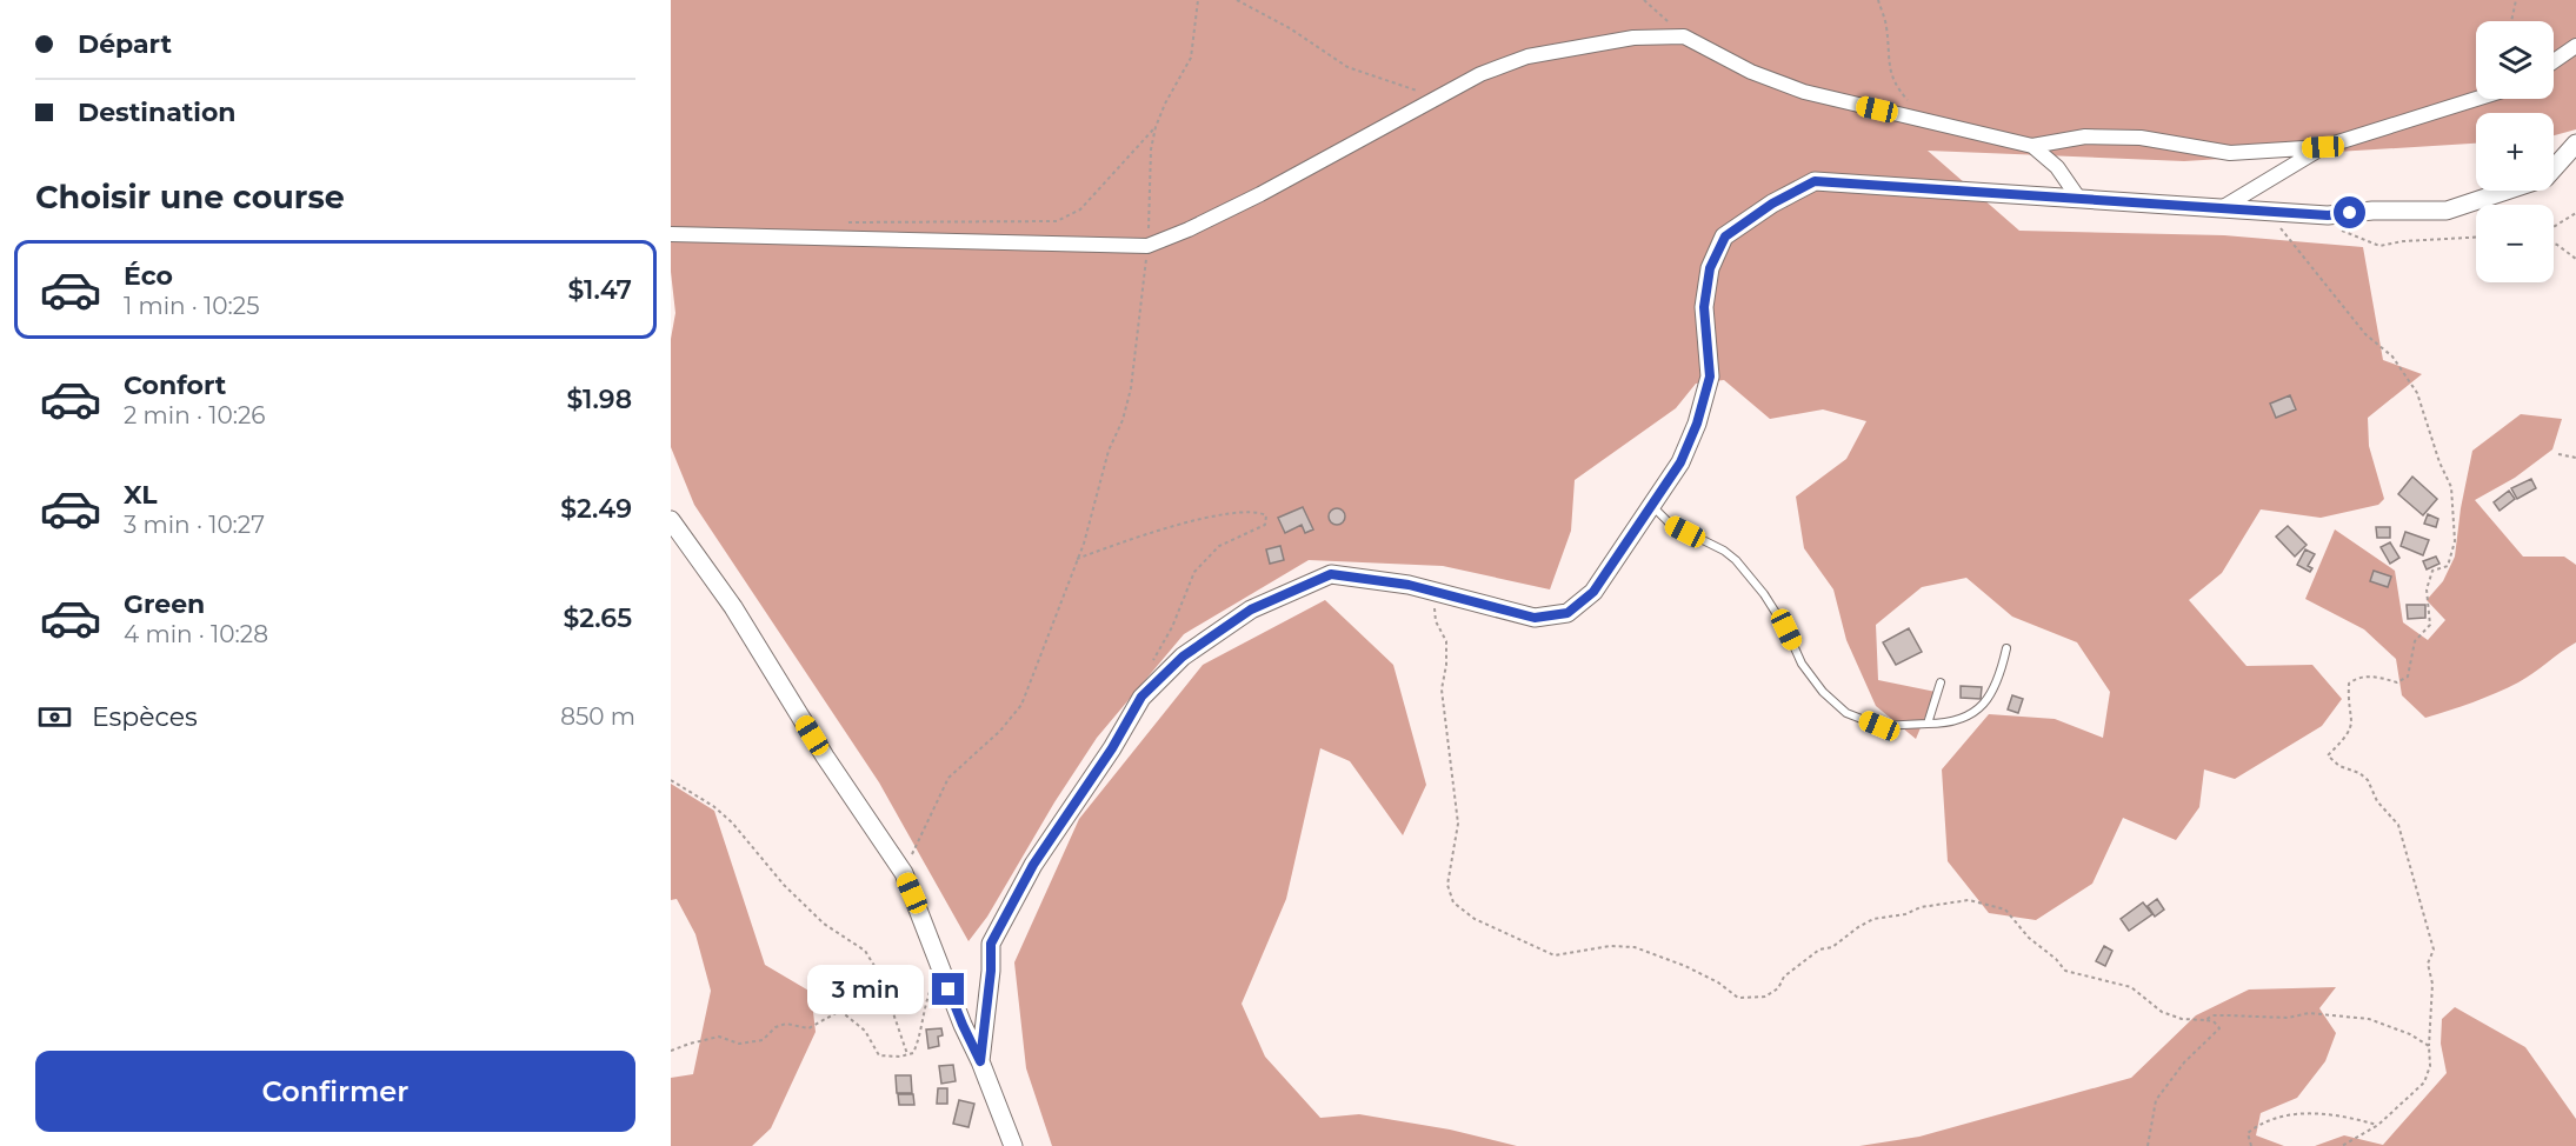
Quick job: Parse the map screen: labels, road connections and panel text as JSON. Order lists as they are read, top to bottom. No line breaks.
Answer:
{"page":{"banner":["Départ","Destination"],"map_buttons":["+","−"],"heading":"Choisir une course","list":[{"name":"Éco","note":"1 min · 10:25","value":"$1.47"},{"name":"Confort","note":"2 min · 10:26","value":"$1.98"},{"name":"XL","note":"3 min · 10:27","value":"$2.49"},{"name":"Green","note":"4 min · 10:28","value":"$2.65"}],"pay":["Espèces","850 m"],"bubble":"3 min","buttons":"Confirmer"}}
